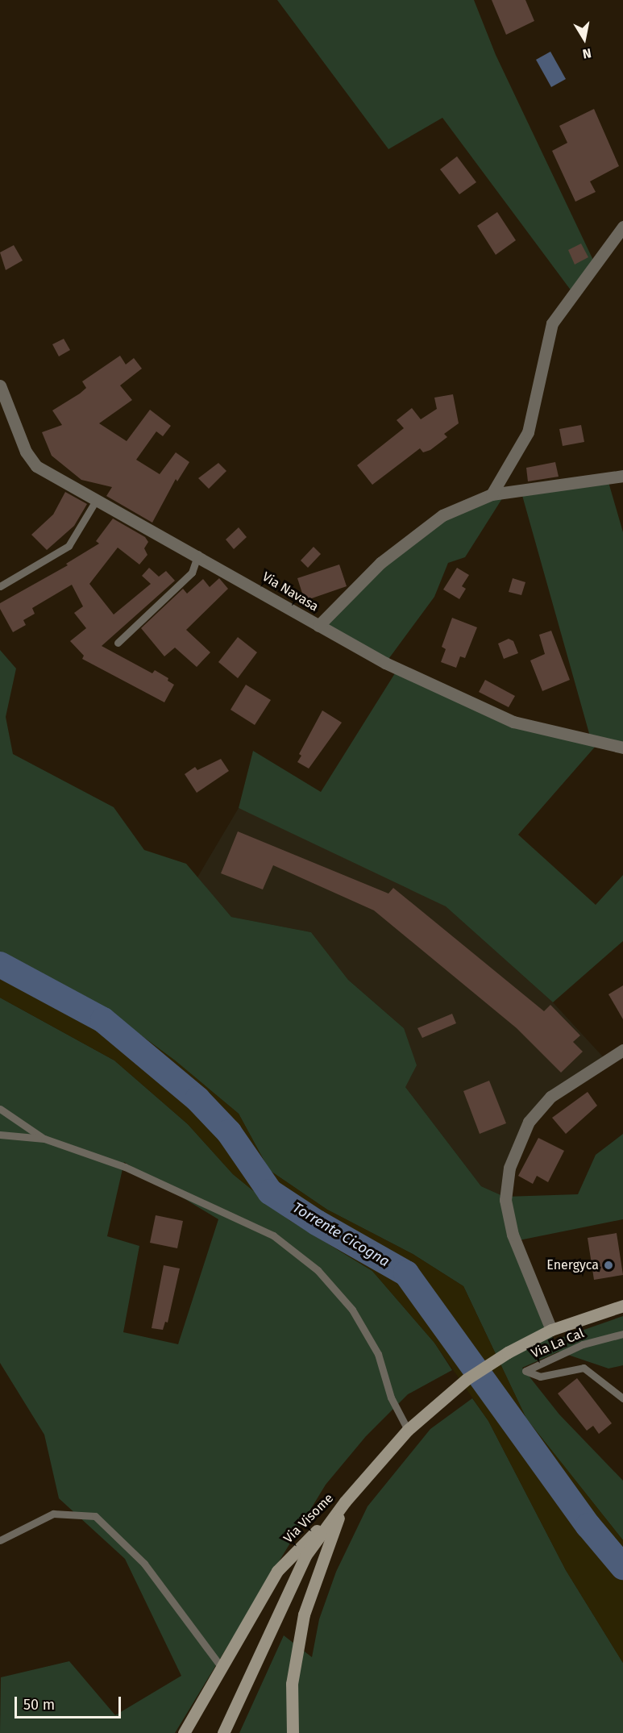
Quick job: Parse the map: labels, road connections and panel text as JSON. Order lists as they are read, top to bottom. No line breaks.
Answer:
{"streets":{"main road":["Via Visome"],"street":["Via Navasa"],"lane":["Via La Cal"]},"water":["Torrente Cicogna"],"places":["Energyca"],"scale_bar":"50 m","north":"bottom"}
